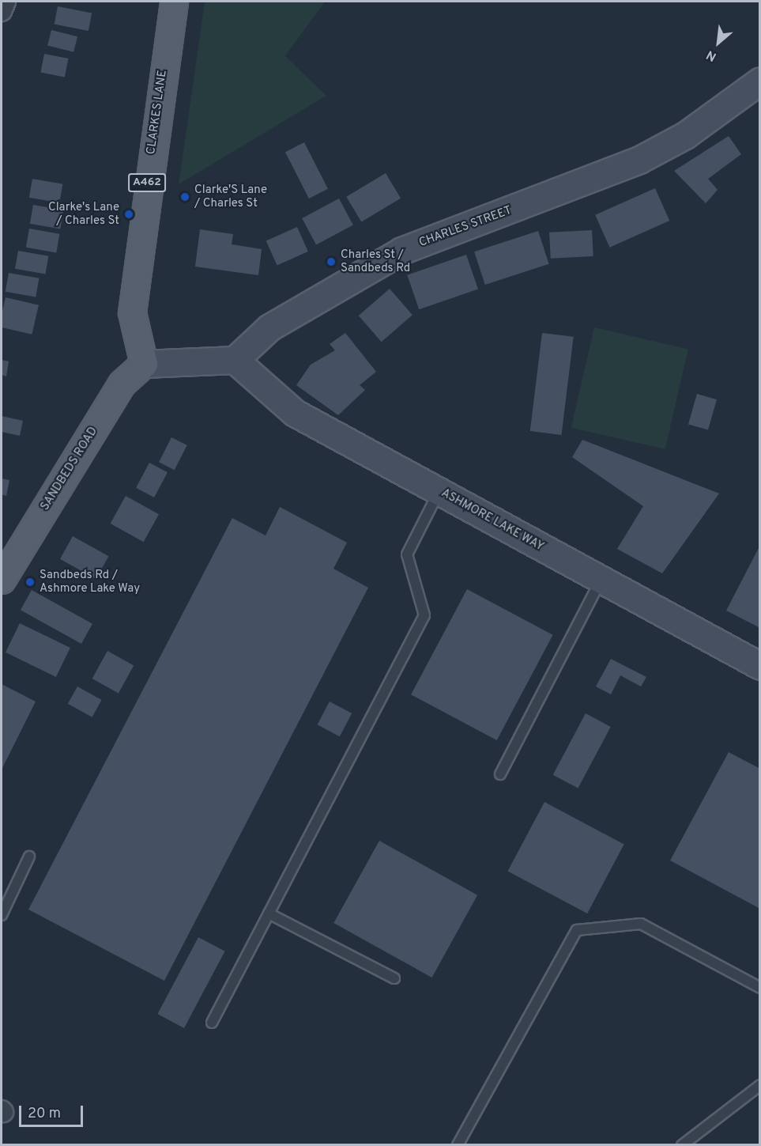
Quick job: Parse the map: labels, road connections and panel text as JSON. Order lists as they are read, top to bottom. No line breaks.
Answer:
{"streets":{"main road":["CLARKES LANE","A462","SANDBEDS ROAD"],"street":["CHARLES STREET","ASHMORE LAKE WAY"]},"crossings":[["CLARKES LANE","SANDBEDS ROAD"],["CHARLES STREET","ASHMORE LAKE WAY"]],"places":["Clarke'S Lane / Charles St","Clarke's Lane / Charles St","Charles St / Sandbeds Rd","Sandbeds Rd / Ashmore Lake Way"],"scale_bar":"20 m","north":"bottom left"}
